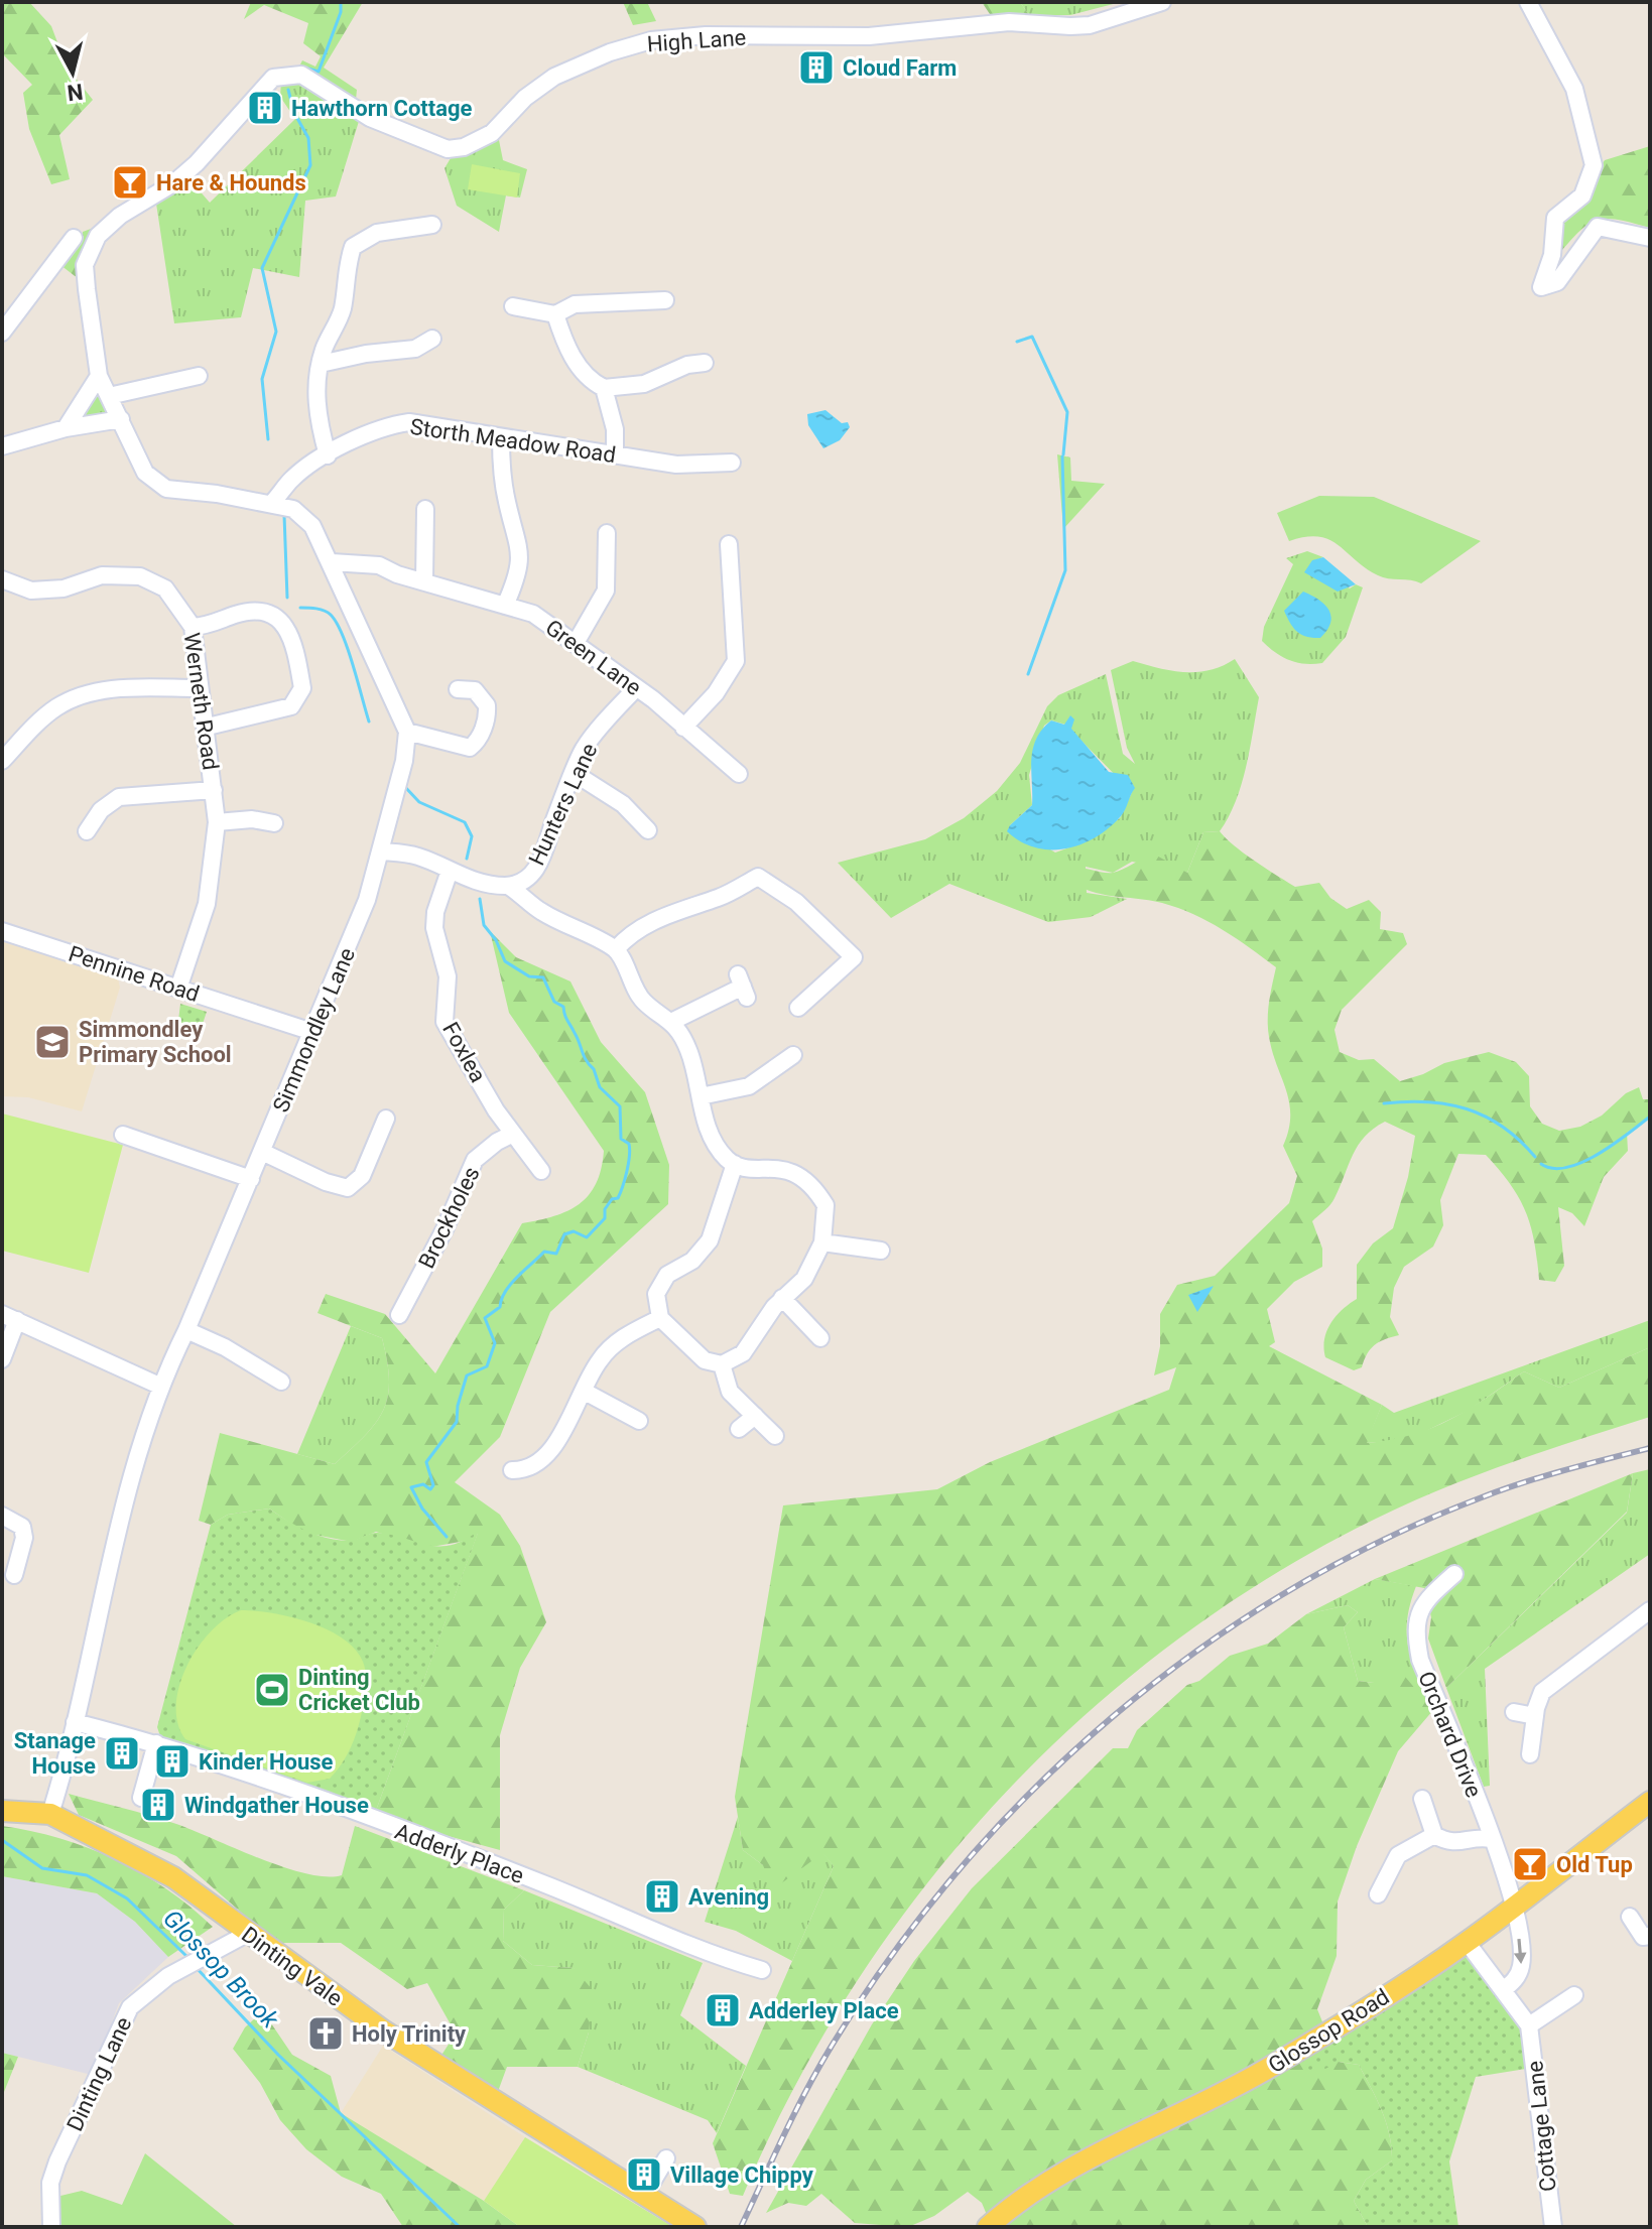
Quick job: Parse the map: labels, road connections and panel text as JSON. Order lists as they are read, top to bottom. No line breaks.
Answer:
{"streets":{"main road":["Dinting Vale","Glossop Road"],"street":["High Lane","Storth Meadow Road","Green Lane","Werneth Road","Hunters Lane","Pennine Road","Simmondley Lane","Foxlea","Brockholes","Orchard Drive","Adderly Place","Dinting Lane","Cottage Lane"]},"crossings":[["Green Lane","Hunters Lane"],["Werneth Road","Pennine Road"],["Hunters Lane","Simmondley Lane"],["Hunters Lane","Foxlea"],["Pennine Road","Simmondley Lane"],["Simmondley Lane","Adderly Place"],["Simmondley Lane","Dinting Vale"],["Foxlea","Brockholes"],["Orchard Drive","Glossop Road"],["Dinting Vale","Dinting Lane"],["Glossop Road","Cottage Lane"]],"water":["Glossop Brook"],"places":{"building":["Cloud Farm","Hawthorn Cottage","Stanage House","Kinder House","Windgather House","Avening","Adderley Place","Village Chippy"],"bar":["Hare & Hounds","Old Tup"],"school or university":["Simmondley Primary School"],"sports":["Dinting Cricket Club"],"church":["Holy Trinity"]},"north":"bottom"}
